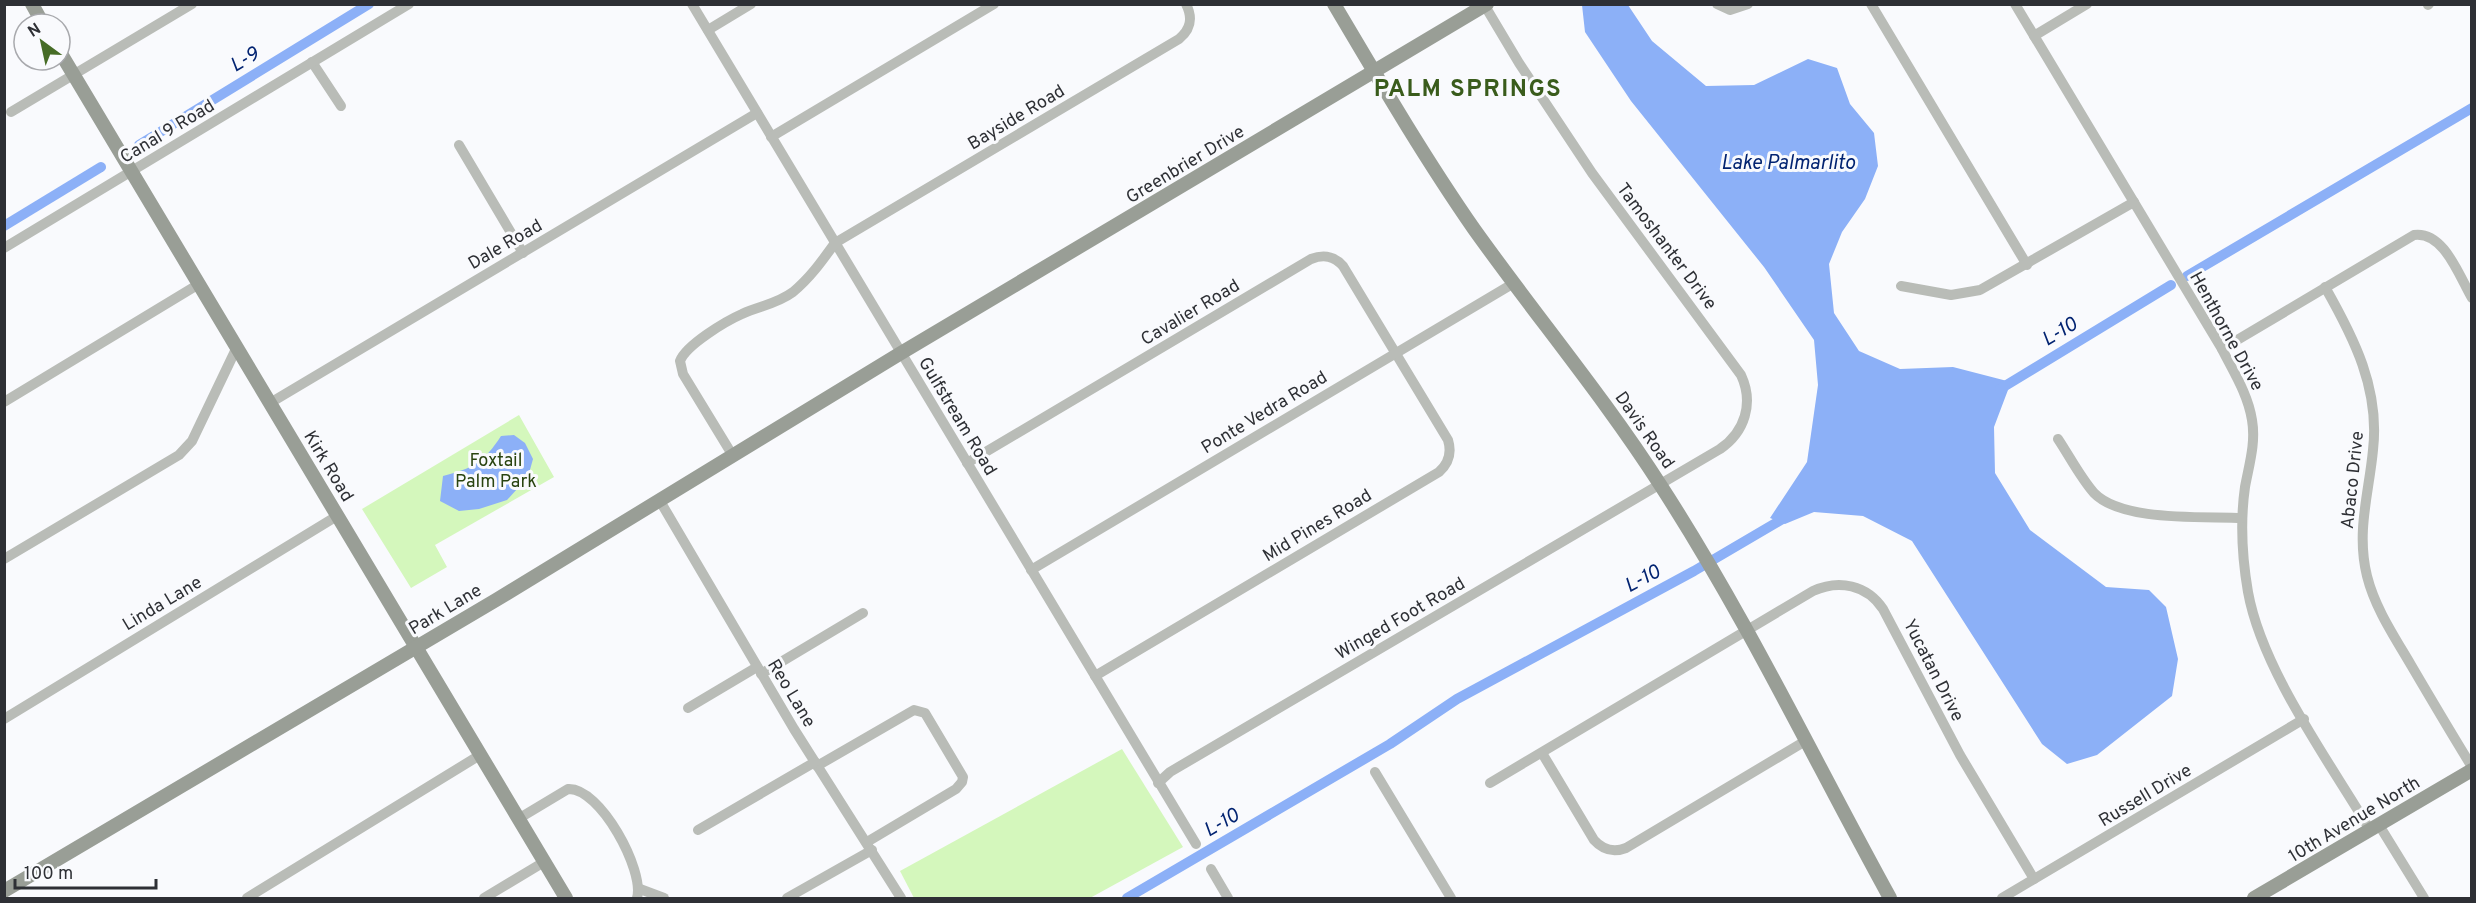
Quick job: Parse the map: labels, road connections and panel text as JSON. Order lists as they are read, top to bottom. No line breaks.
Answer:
{"streets":{"street":["Bayside Road","Canal 9 Road","Greenbrier Drive","Dale Road","Tamoshanter Drive","Cavalier Road","Henthorne Drive","Ponte Vedra Road","Gulfstream Road","Davis Road","Kirk Road","Abaco Drive","Mid Pines Road","Linda Lane","Park Lane","Winged Foot Road","Yucatan Drive","Reo Lane","Russell Drive","10th Avenue North"]},"crossings":[["Bayside Road","Gulfstream Road"],["Canal 9 Road","Kirk Road"],["Greenbrier Drive","Tamoshanter Drive"],["Greenbrier Drive","Gulfstream Road"],["Greenbrier Drive","Davis Road"],["Greenbrier Drive","Park Lane"],["Dale Road","Gulfstream Road"],["Dale Road","Kirk Road"],["Tamoshanter Drive","Davis Road"],["Tamoshanter Drive","Winged Foot Road"],["Cavalier Road","Ponte Vedra Road"],["Cavalier Road","Gulfstream Road"],["Cavalier Road","Mid Pines Road"],["Henthorne Drive","Russell Drive"],["Henthorne Drive","10th Avenue North"],["Ponte Vedra Road","Gulfstream Road"],["Ponte Vedra Road","Davis Road"],["Ponte Vedra Road","Mid Pines Road"],["Gulfstream Road","Mid Pines Road"],["Gulfstream Road","Park Lane"],["Gulfstream Road","Winged Foot Road"],["Davis Road","Winged Foot Road"],["Davis Road","Yucatan Drive"],["Kirk Road","Linda Lane"],["Kirk Road","Park Lane"],["Abaco Drive","10th Avenue North"],["Park Lane","Reo Lane"],["Yucatan Drive","Russell Drive"]],"districts":["PALM SPRINGS"],"water":["L-9","Lake Palmarlito","L-10"],"parks":["Foxtail Palm Park"],"scale_bar":"100 m","north":"top left"}
